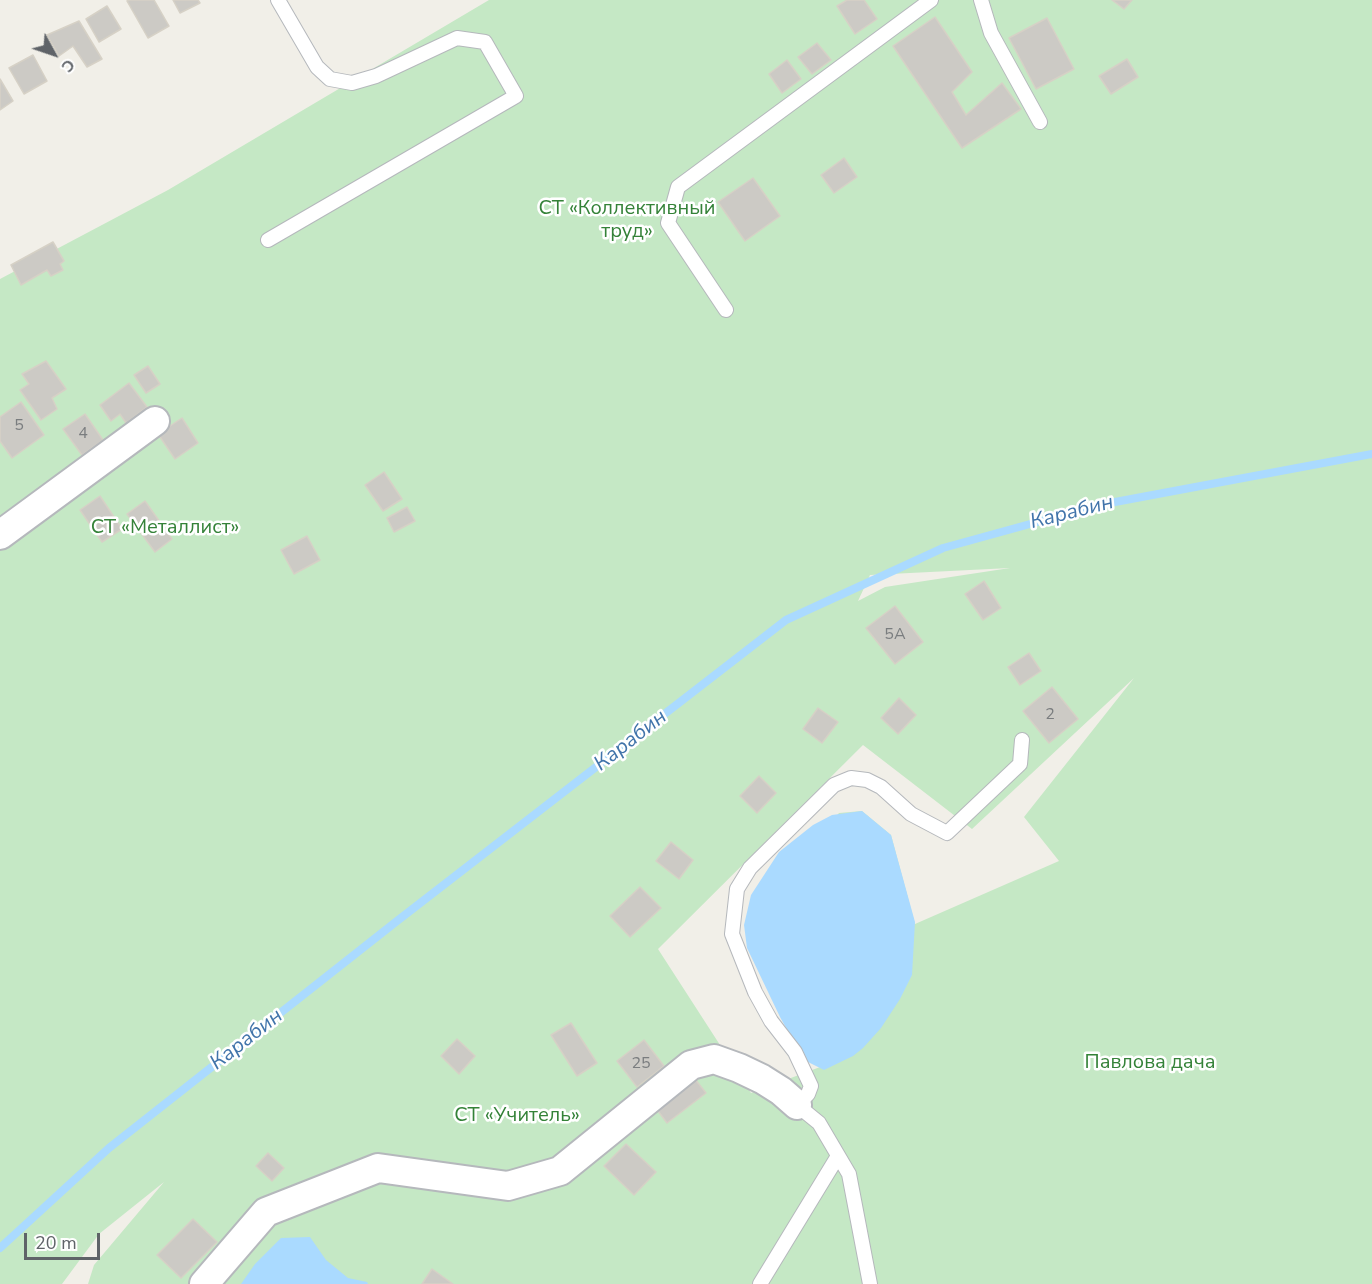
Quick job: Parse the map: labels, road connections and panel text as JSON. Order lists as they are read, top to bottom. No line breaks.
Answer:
{"water":["Карабин"],"parks":["СТ «Коллективный труд»","СТ «Металлист»","Павлова дача","СТ «Учитель»"],"house_numbers":["5","4","5А","2","25"],"scale_bar":"20 m","north":"bottom right"}
